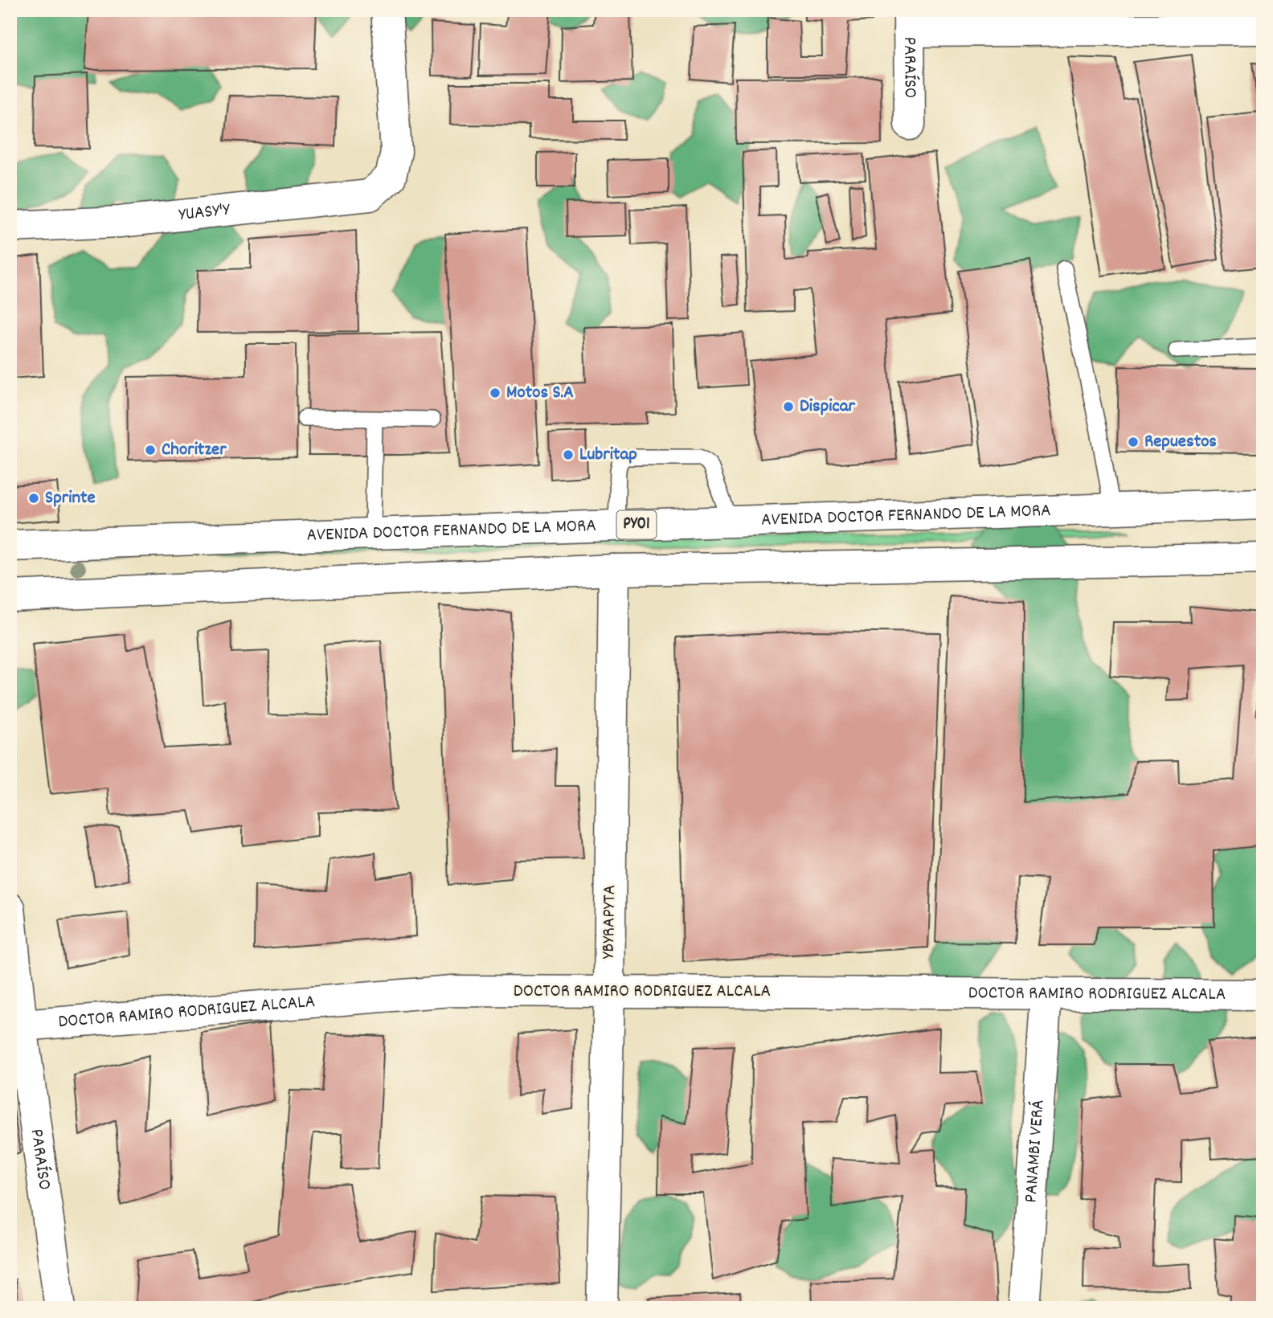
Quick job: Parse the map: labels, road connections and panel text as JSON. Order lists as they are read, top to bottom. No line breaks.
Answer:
{"streets":{"main road":["PARAÍSO","YUASY'Y","AVENIDA DOCTOR FERNANDO DE LA MORA","PY01","YBYRAPYTA","DOCTOR RAMIRO RODRIGUEZ ALCALA","PANAMBI VERÁ"]},"crossings":[["PARAÍSO","DOCTOR RAMIRO RODRIGUEZ ALCALA"],["YBYRAPYTA","DOCTOR RAMIRO RODRIGUEZ ALCALA"],["DOCTOR RAMIRO RODRIGUEZ ALCALA","PANAMBI VERÁ"]],"places":["Motos S.A","Dispicar","Repuestos","Choritzer","Lubritap","Sprinte"]}
